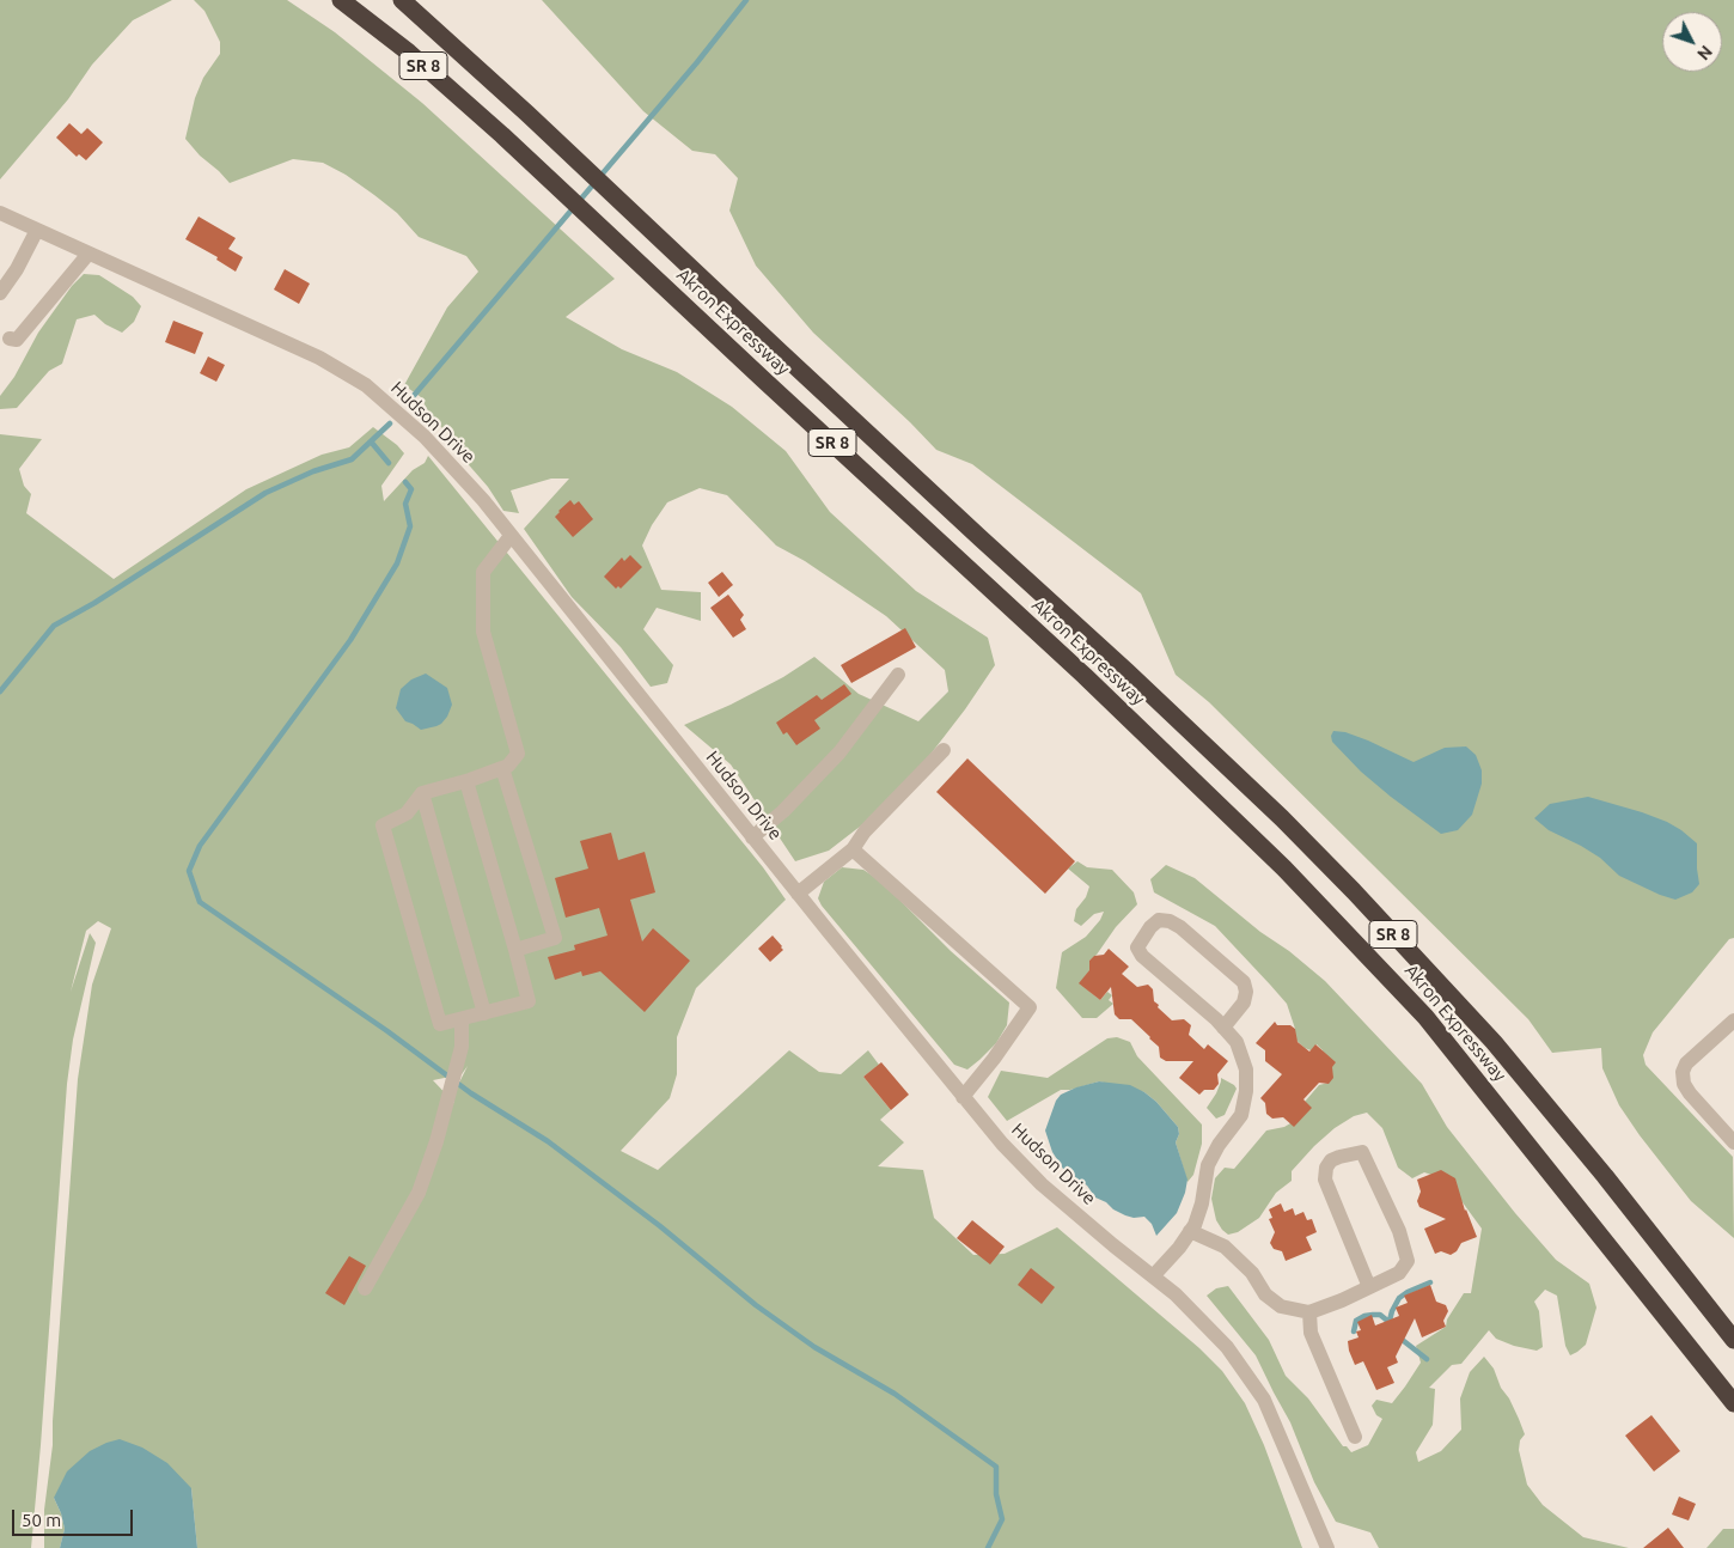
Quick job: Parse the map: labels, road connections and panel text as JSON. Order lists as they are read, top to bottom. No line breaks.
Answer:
{"streets":{"highway":["SR 8","Akron Expressway"],"street":["Hudson Drive"]},"scale_bar":"50 m","north":"bottom right"}
